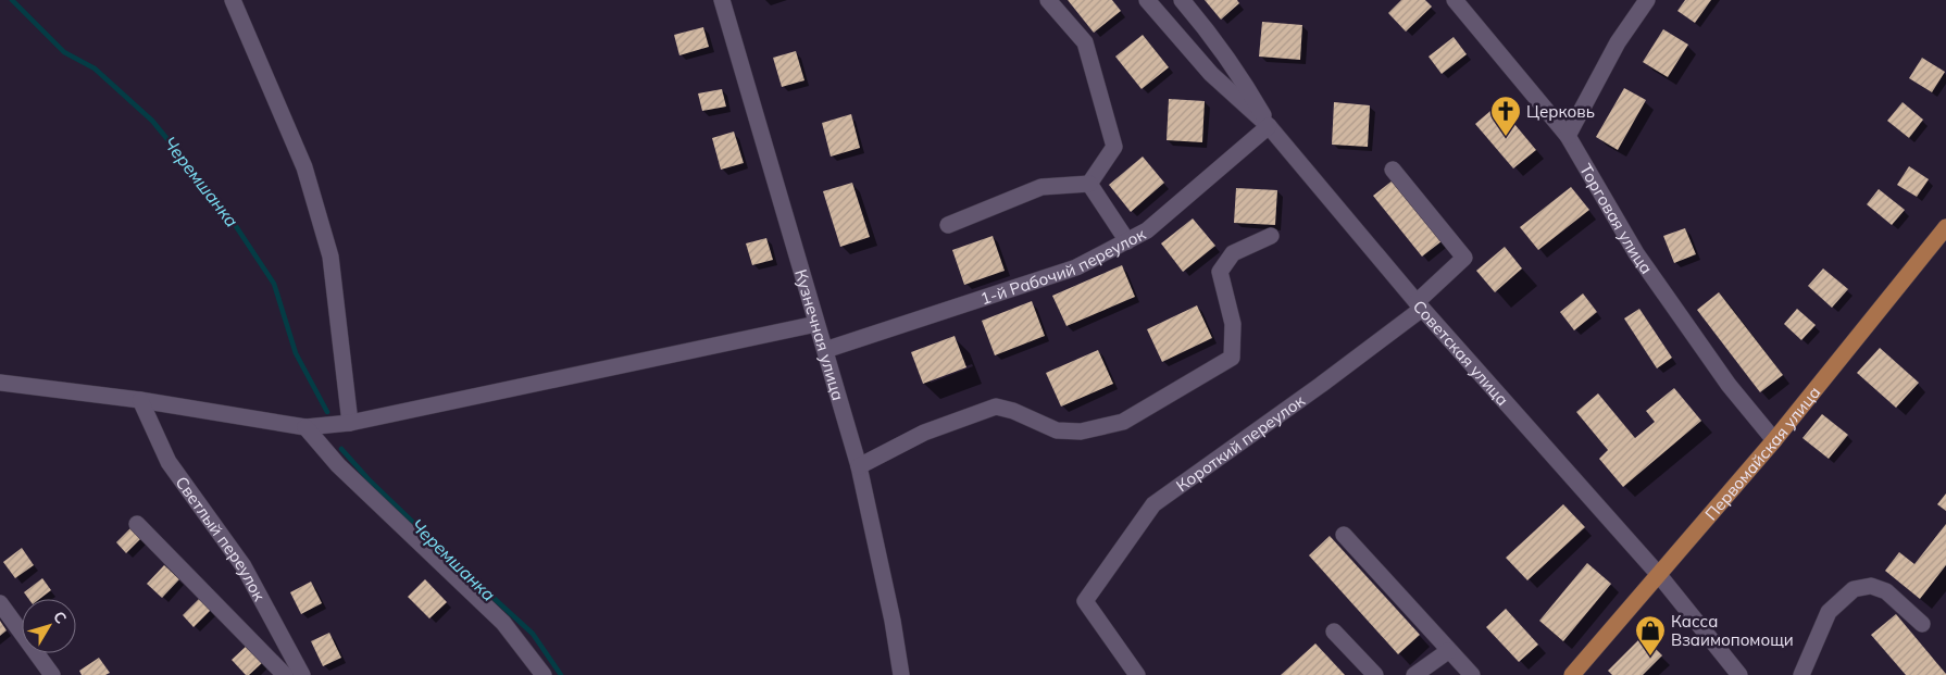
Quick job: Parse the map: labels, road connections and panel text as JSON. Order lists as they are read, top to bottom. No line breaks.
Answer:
{"streets":{"main road":["Первомайская улица"],"street":["Торговая улица","1-й Рабочий переулок","Кузнечная улица","Советская улица","Короткий переулок","Светлый переулок"]},"crossings":[["Торговая улица","Первомайская улица"],["1-й Рабочий переулок","Кузнечная улица"],["1-й Рабочий переулок","Советская улица"],["Советская улица","Короткий переулок"],["Советская улица","Первомайская улица"]],"water":["Черемшанка"],"places":{"church":["Церковь"],"shop":["Касса Взаимопомощи"]},"north":"top right"}
